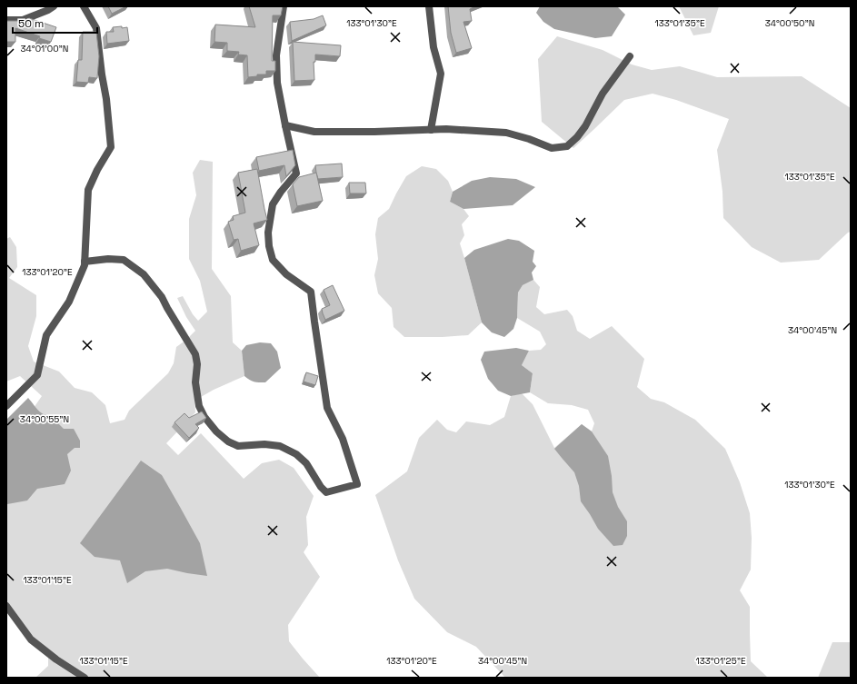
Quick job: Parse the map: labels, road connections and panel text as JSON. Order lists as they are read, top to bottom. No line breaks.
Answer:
{"scale_bar":"50 m","coordinates":["133°01'30\"E","133°01'35\"E","34°00'50\"N","34°01'00\"N","133°01'20\"E","34°00'45\"N","34°00'55\"N","133°01'15\"E","133°01'25\"E"]}
